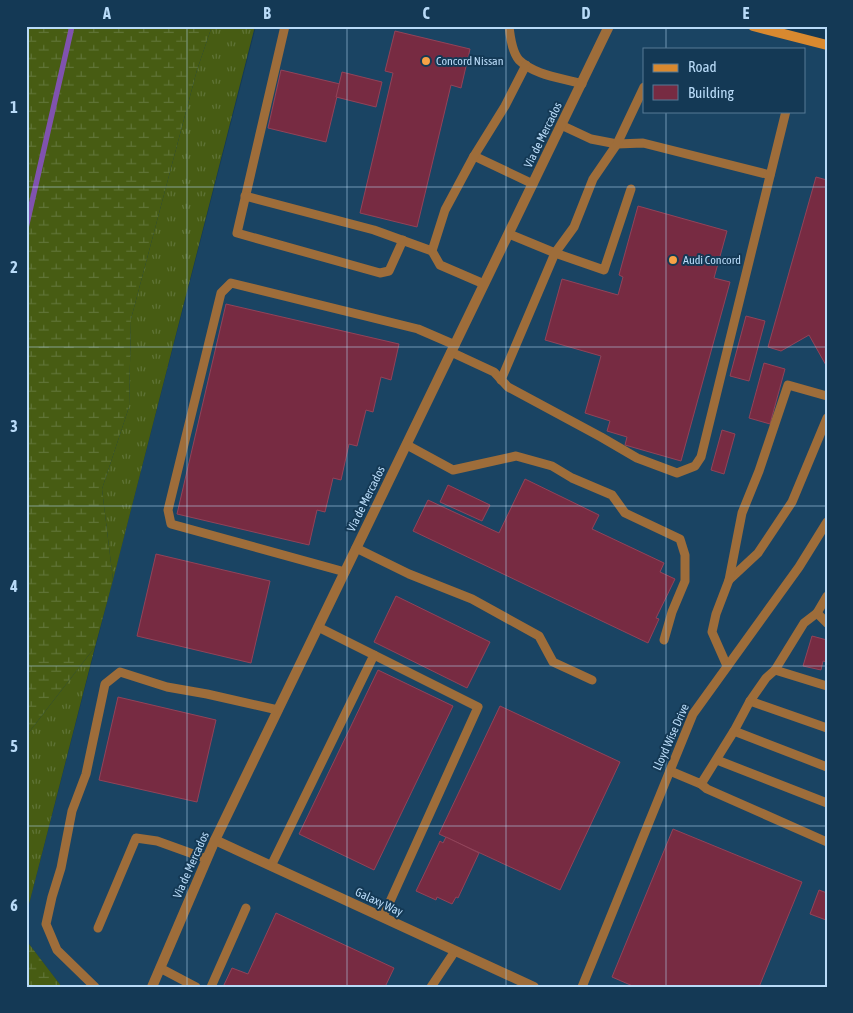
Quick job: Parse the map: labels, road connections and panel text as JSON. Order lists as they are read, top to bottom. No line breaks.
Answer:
{"streets":{"street":["Via de Mercados","Galaxy Way"],"lane":["Lloyd Wise Drive"]},"crossings":[["Via de Mercados","Galaxy Way"]],"places":["Concord Nissan","Audi Concord"],"legend":["Road","Building"],"grid":{"columns":["A","B","C","D","E"],"rows":["1","2","3","4","5","6"]}}
